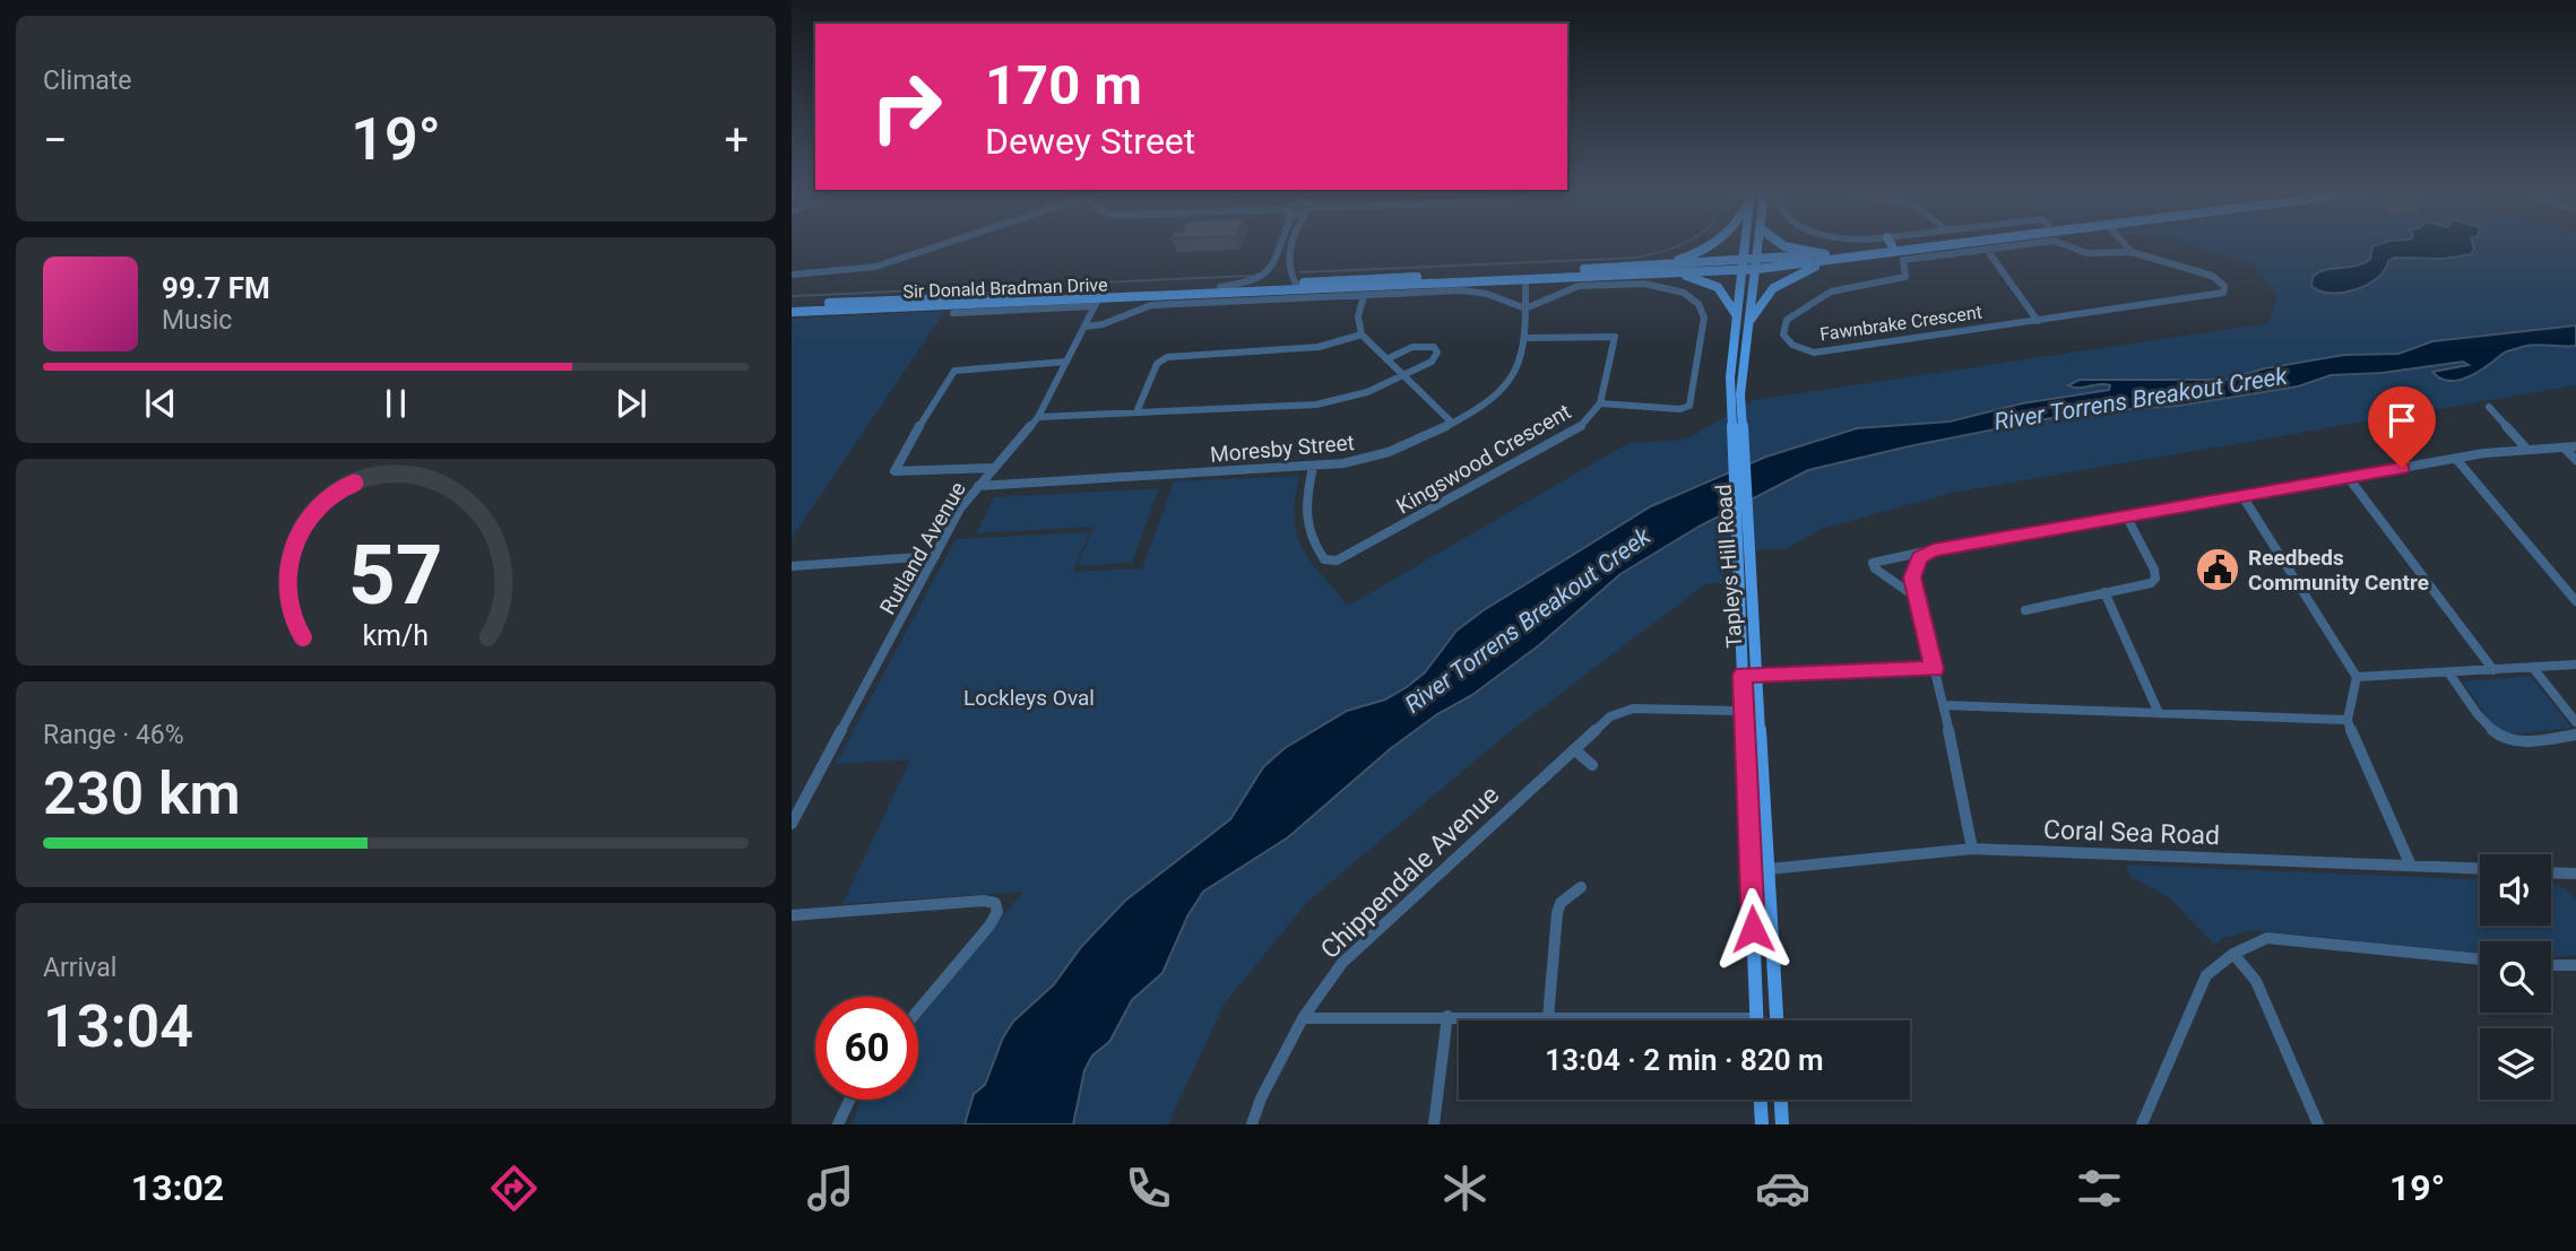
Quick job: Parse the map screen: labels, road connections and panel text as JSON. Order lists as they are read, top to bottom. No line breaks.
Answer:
{"streets":{"main road":["Sir Donald Bradman Drive","Tapleys Hill Road"],"street":["Fawnbrake Crescent","Moresby Street","Kingswood Crescent","Rutland Avenue","Coral Sea Road","Chippendale Avenue"]},"crossings":[["Sir Donald Bradman Drive","Moresby Street"],["Sir Donald Bradman Drive","Rutland Avenue"],["Sir Donald Bradman Drive","Tapleys Hill Road"],["Moresby Street","Kingswood Crescent"],["Moresby Street","Rutland Avenue"],["Tapleys Hill Road","Coral Sea Road"],["Tapleys Hill Road","Chippendale Avenue"]],"water":["River Torrens Breakout Creek"],"parks":["Lockleys Oval"],"places":{"public building":["Reedbeds Community Centre"]},"page":{"tile":["Climate",["Range · 46%","230 km"],["Arrival","13:04"]],"turn":["170 m","Dewey Street"],"heat":["−","19°","+"],"song":["99.7 FM","Music"],"limit":"60","trip":"13:04 · 2 min · 820 m","tabs":["13:02","19°"],"gauge":["57","km/h"]}}
